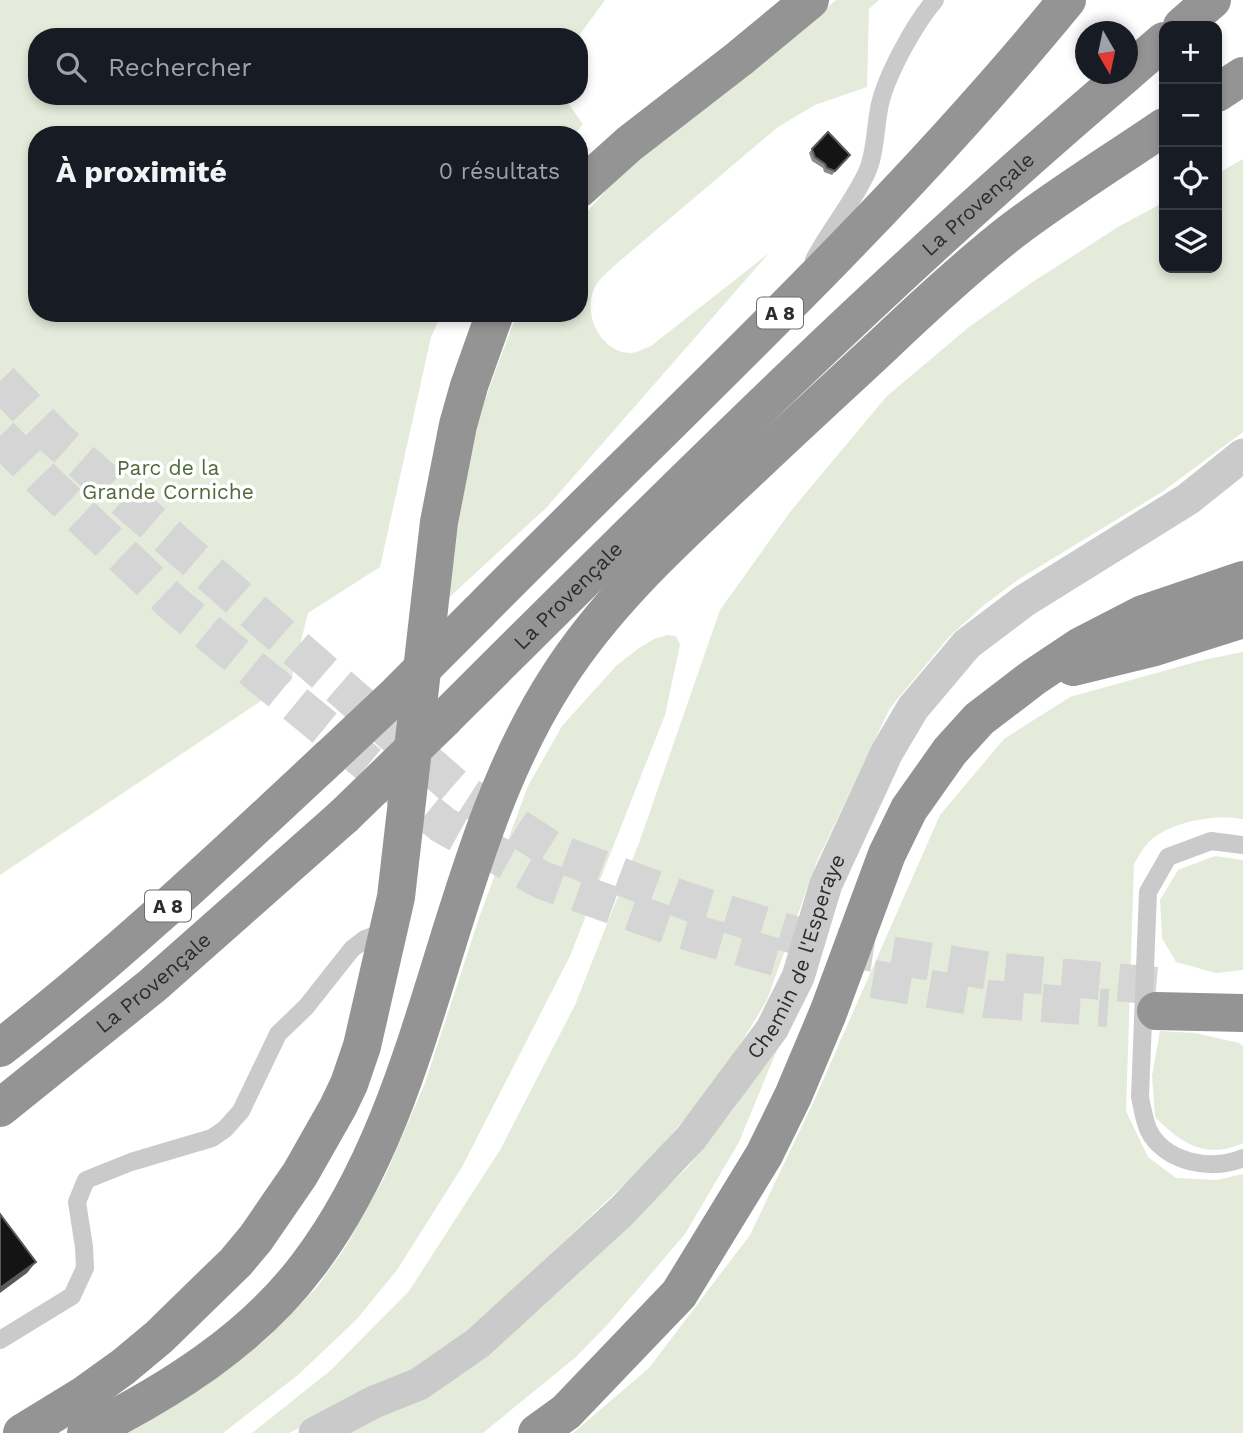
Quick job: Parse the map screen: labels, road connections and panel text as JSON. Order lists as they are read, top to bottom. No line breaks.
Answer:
{"streets":{"highway":["La Provençale","A 8"],"street":["Chemin de l'Esperaye"]},"parks":["Parc de la Grande Corniche"],"north":"bottom","page":{"map_buttons":["+","−"],"search":"Rechercher","heading":["À proximité","0 résultats"]}}
